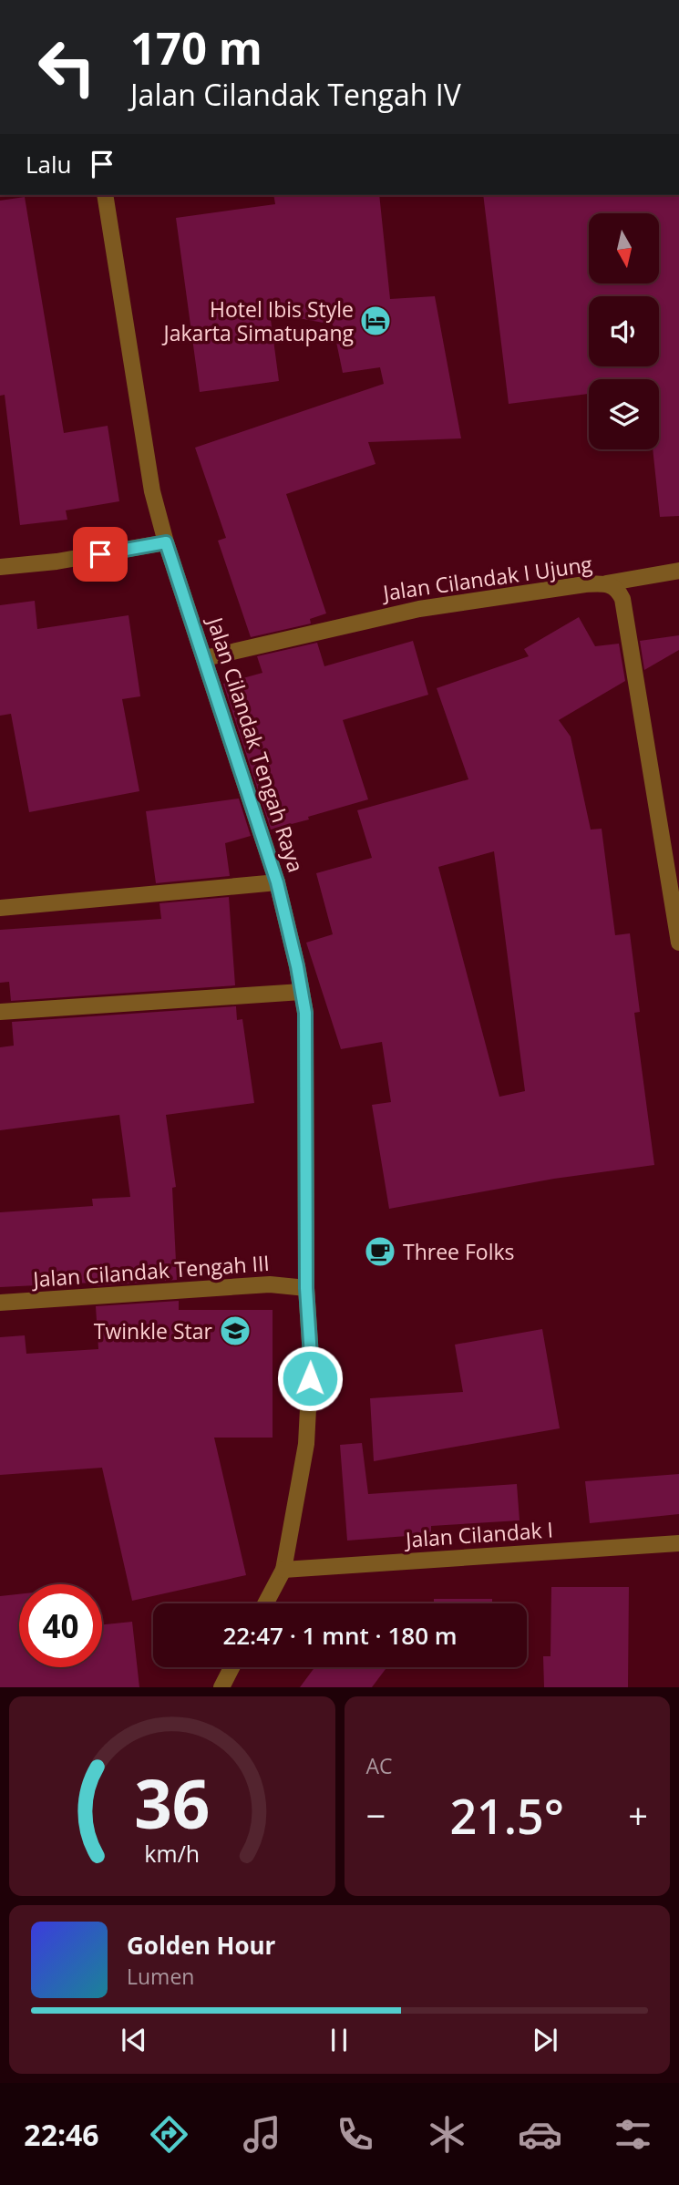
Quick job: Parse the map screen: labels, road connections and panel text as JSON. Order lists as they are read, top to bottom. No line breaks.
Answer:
{"streets":{"street":["Jalan Cilandak I Ujung","Jalan Cilandak Tengah Raya","Jalan Cilandak Tengah III","Jalan Cilandak I"]},"crossings":[["Jalan Cilandak I Ujung","Jalan Cilandak Tengah Raya"],["Jalan Cilandak Tengah Raya","Jalan Cilandak Tengah III"],["Jalan Cilandak Tengah Raya","Jalan Cilandak I"]],"places":{"hotel":["Hotel Ibis Style Jakarta Simatupang"],"cafe":["Three Folks"],"school or university":["Twinkle Star"]},"north":"bottom","page":{"turn":["170 m","Jalan Cilandak Tengah IV"],"then":"Lalu","limit":"40","trip":"22:47 · 1 mnt · 180 m","tile":"AC","heat":["−","21.5°","+"],"song":["Golden Hour","Lumen"],"tabs":"22:46","gauge":["36","km/h"]}}
